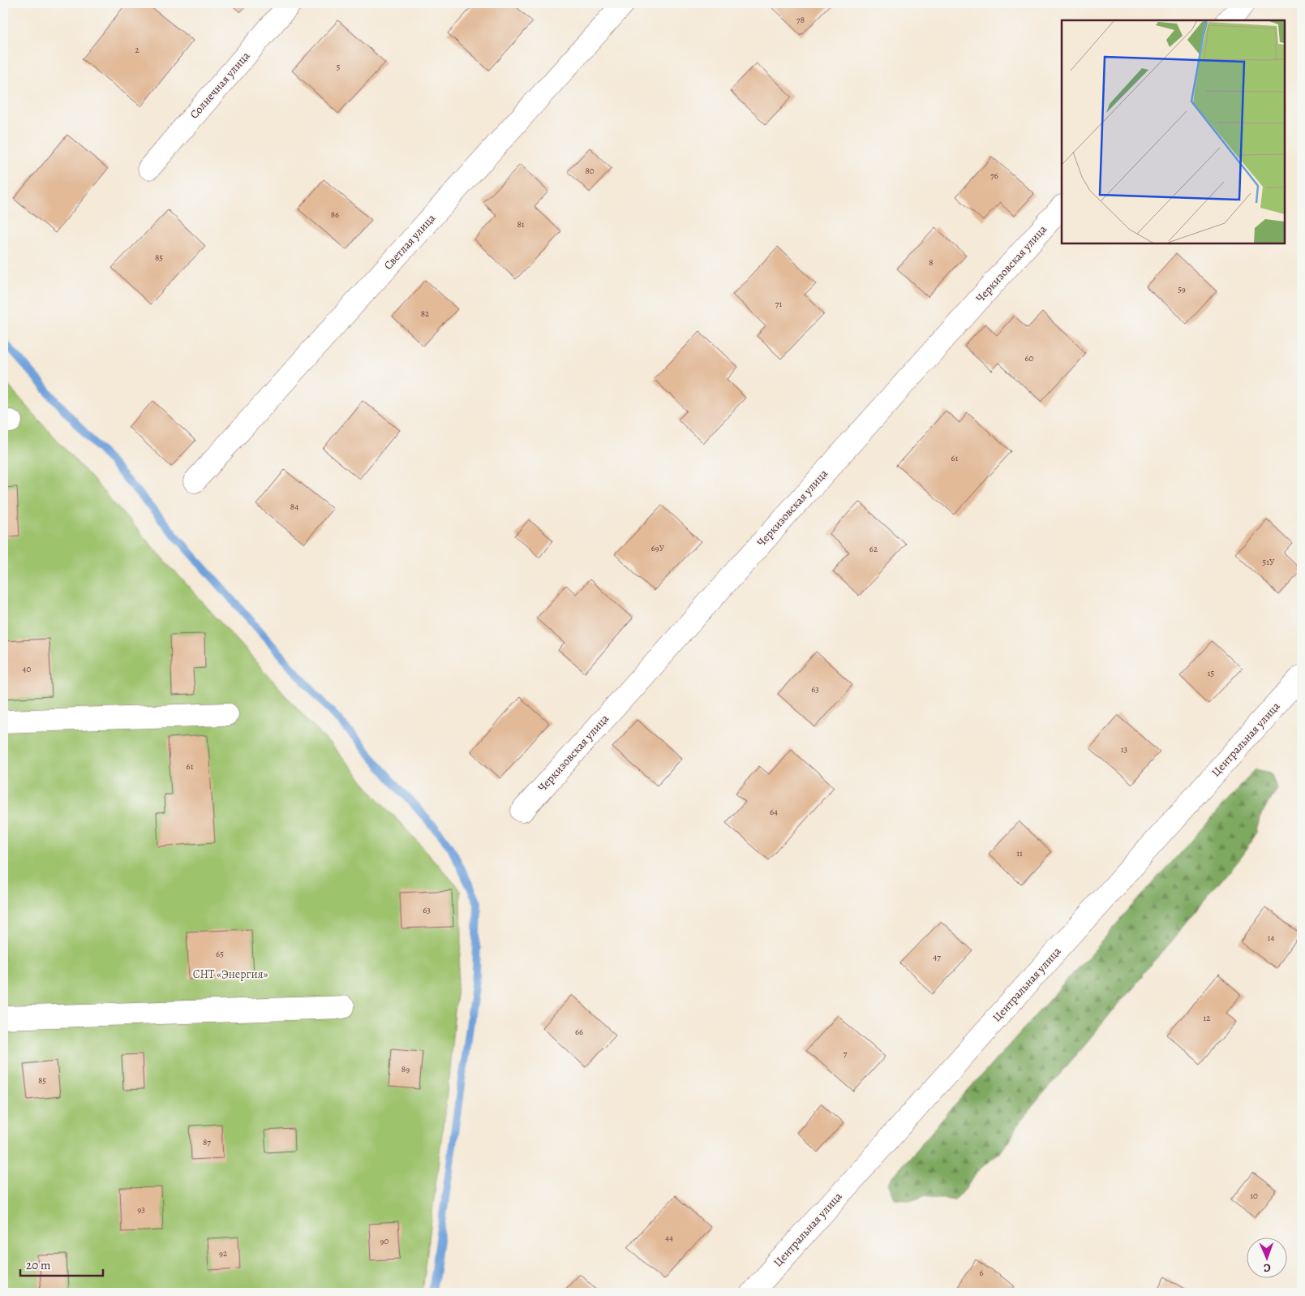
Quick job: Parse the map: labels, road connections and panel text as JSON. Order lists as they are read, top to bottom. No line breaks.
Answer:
{"streets":{"street":["Солнечная улица","Светлая улица","Черкизовская улица","Центральная улица"]},"parks":["СНТ «Энергия»"],"house_numbers":["78","2","5","80","76","86","81","85","8","59","71","82","60","61","84","69У","62","51У","40","15","63","13","61","64","11","63","14","65","47","12","66","7","89","85","87","10","93","44","90","92","6"],"scale_bar":"20 m","north":"bottom"}
